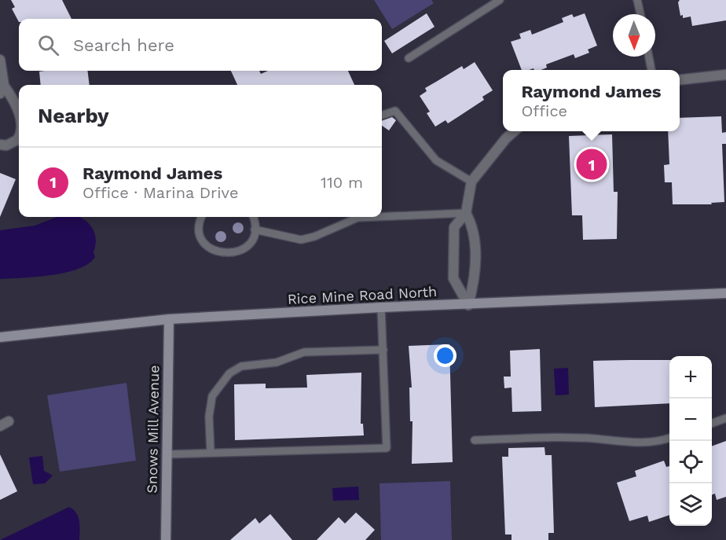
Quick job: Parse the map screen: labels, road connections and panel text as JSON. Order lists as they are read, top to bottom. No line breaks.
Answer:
{"streets":{"main road":["Rice Mine Road North","Snows Mill Avenue"]},"crossings":[["Rice Mine Road North","Snows Mill Avenue"]],"north":"bottom","page":{"search":"Search here","popup":["Raymond James","Office"],"heading":"Nearby","list":[{"mark":"1","name":"Raymond James","note":"Office · Marina Drive","value":"110 m"}],"pins":"1","map_buttons":["+","−"]}}
